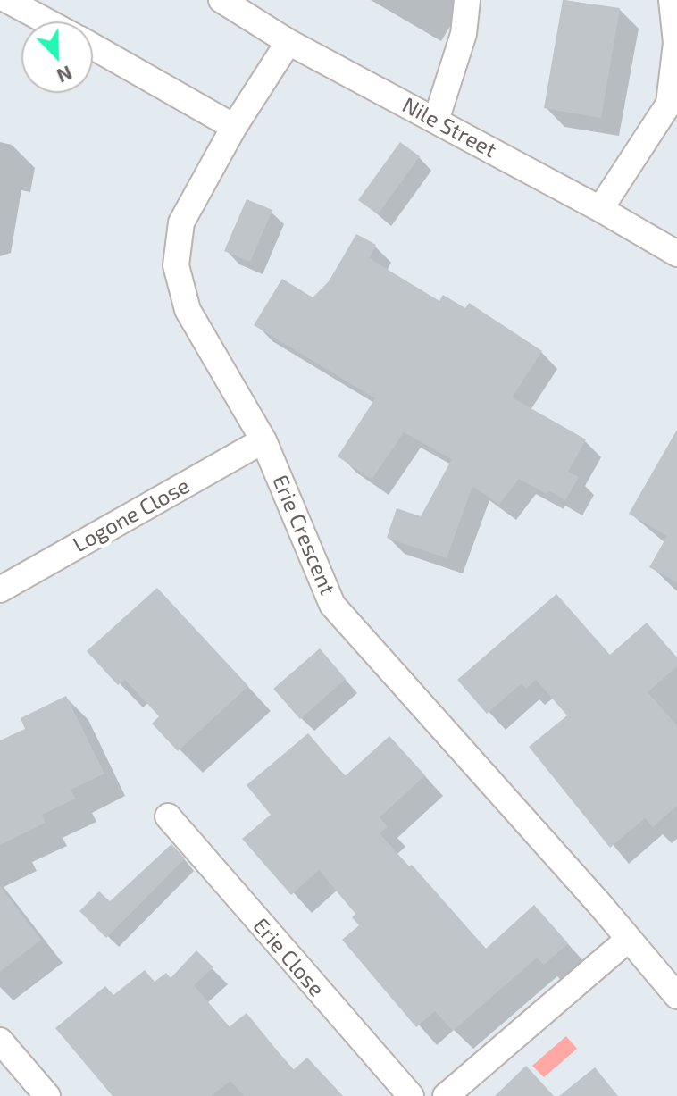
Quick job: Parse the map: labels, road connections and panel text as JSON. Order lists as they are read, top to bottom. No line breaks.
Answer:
{"streets":{"street":["Nile Street","Logone Close","Erie Crescent","Erie Close"]},"crossings":[["Nile Street","Erie Crescent"],["Logone Close","Erie Crescent"]],"north":"bottom right"}
